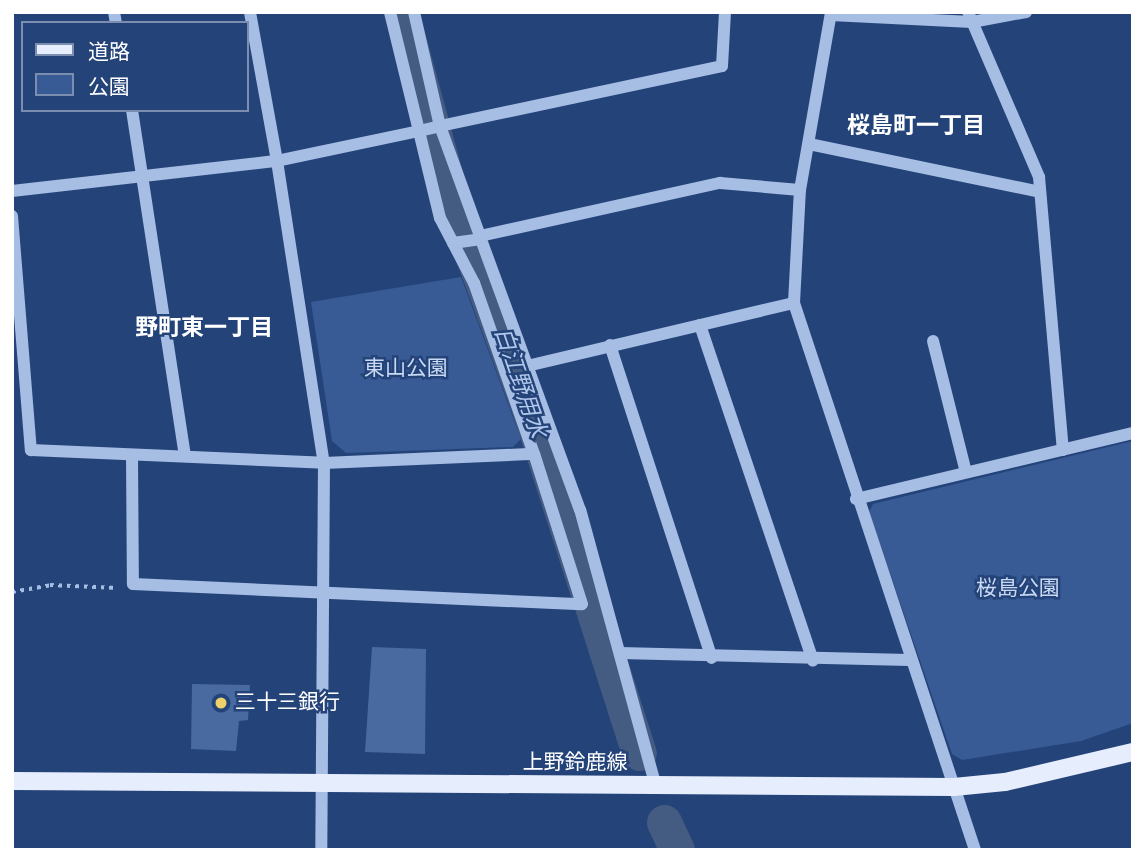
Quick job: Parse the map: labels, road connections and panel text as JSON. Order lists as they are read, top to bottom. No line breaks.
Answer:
{"streets":{"main road":["上野鈴鹿線"]},"districts":["桜島町一丁目","野町東一丁目"],"water":["白江野用水"],"parks":["東山公園","桜島公園"],"places":["三十三銀行"],"legend":["道路","公園"]}
